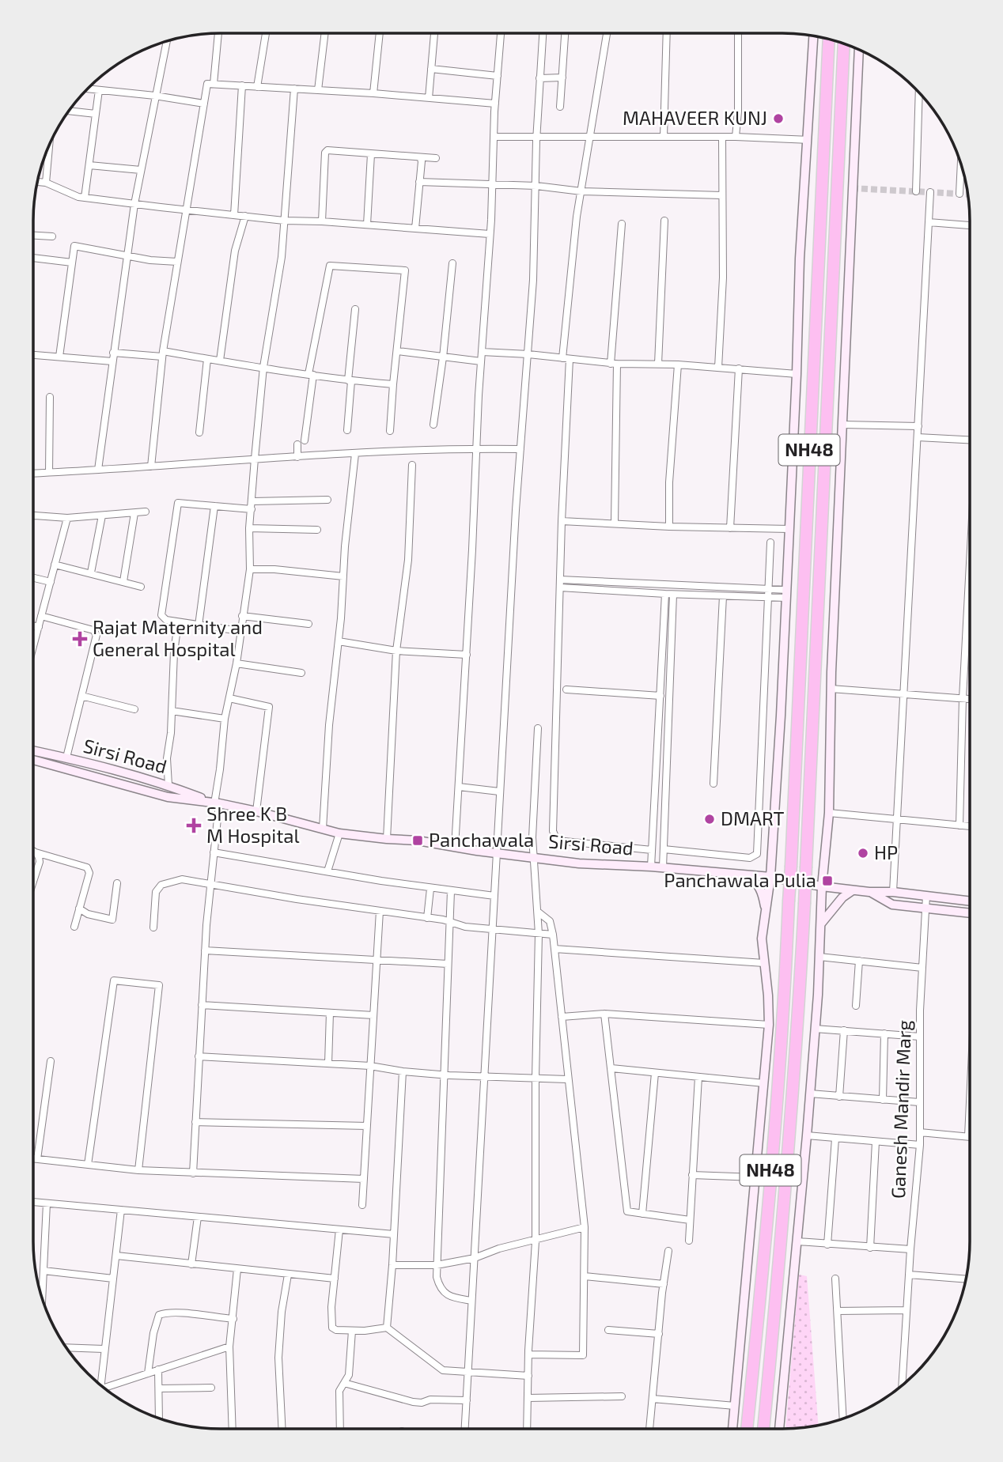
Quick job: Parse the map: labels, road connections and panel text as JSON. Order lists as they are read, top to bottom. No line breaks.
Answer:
{"streets":{"highway":["NH48"],"street":["Sirsi Road","Ganesh Mandir Marg"]},"crossings":[["Sirsi Road","Ganesh Mandir Marg"]],"places":{"other":["MAHAVEER KUNJ","DMART","HP"],"health":["Rajat Maternity and General Hospital","Shree K B M Hospital"],"transit":["Panchawala","Panchawala Pulia"]}}
